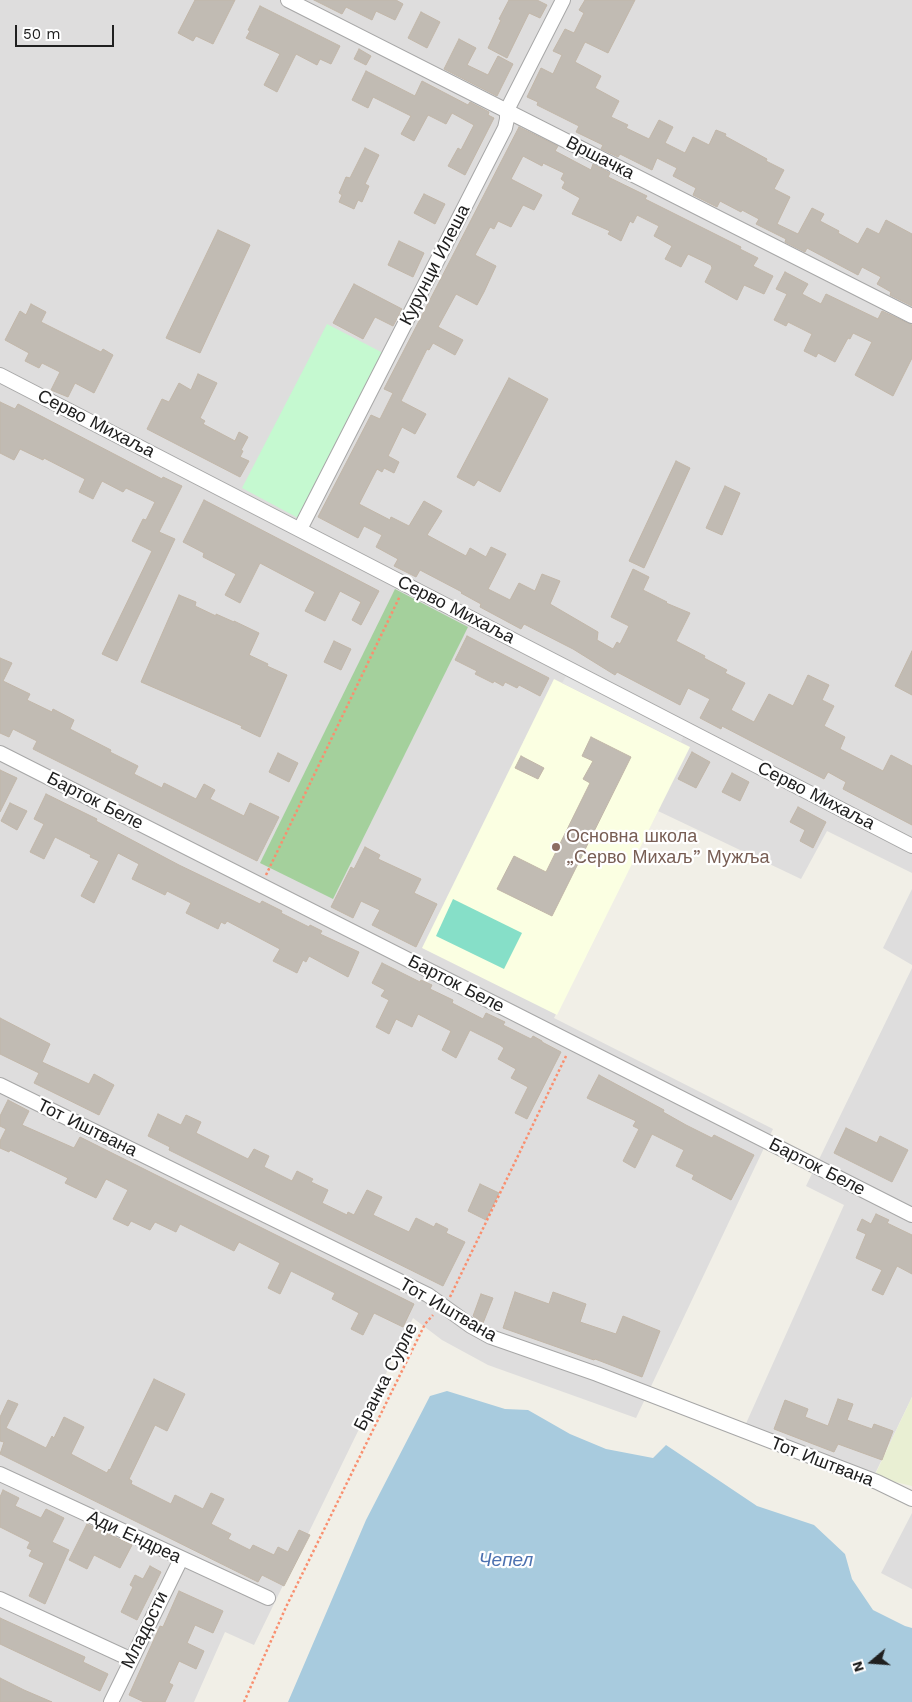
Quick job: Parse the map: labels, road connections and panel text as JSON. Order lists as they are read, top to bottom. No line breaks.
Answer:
{"streets":{"street":["Вршачка","Курунци Илеша","Серво Михаља","Барток Беле","Тот Иштвана","Ади Ендреа","Младости"],"path":["Бранка Сурле"]},"crossings":[["Вршачка","Курунци Илеша"],["Курунци Илеша","Серво Михаља"],["Барток Беле","Бранка Сурле"],["Тот Иштвана","Бранка Сурле"],["Ади Ендреа","Младости"]],"water":["Чепел"],"places":["Основна школа „Серво Михаљ” Мужља"],"scale_bar":"50 m","north":"left"}
